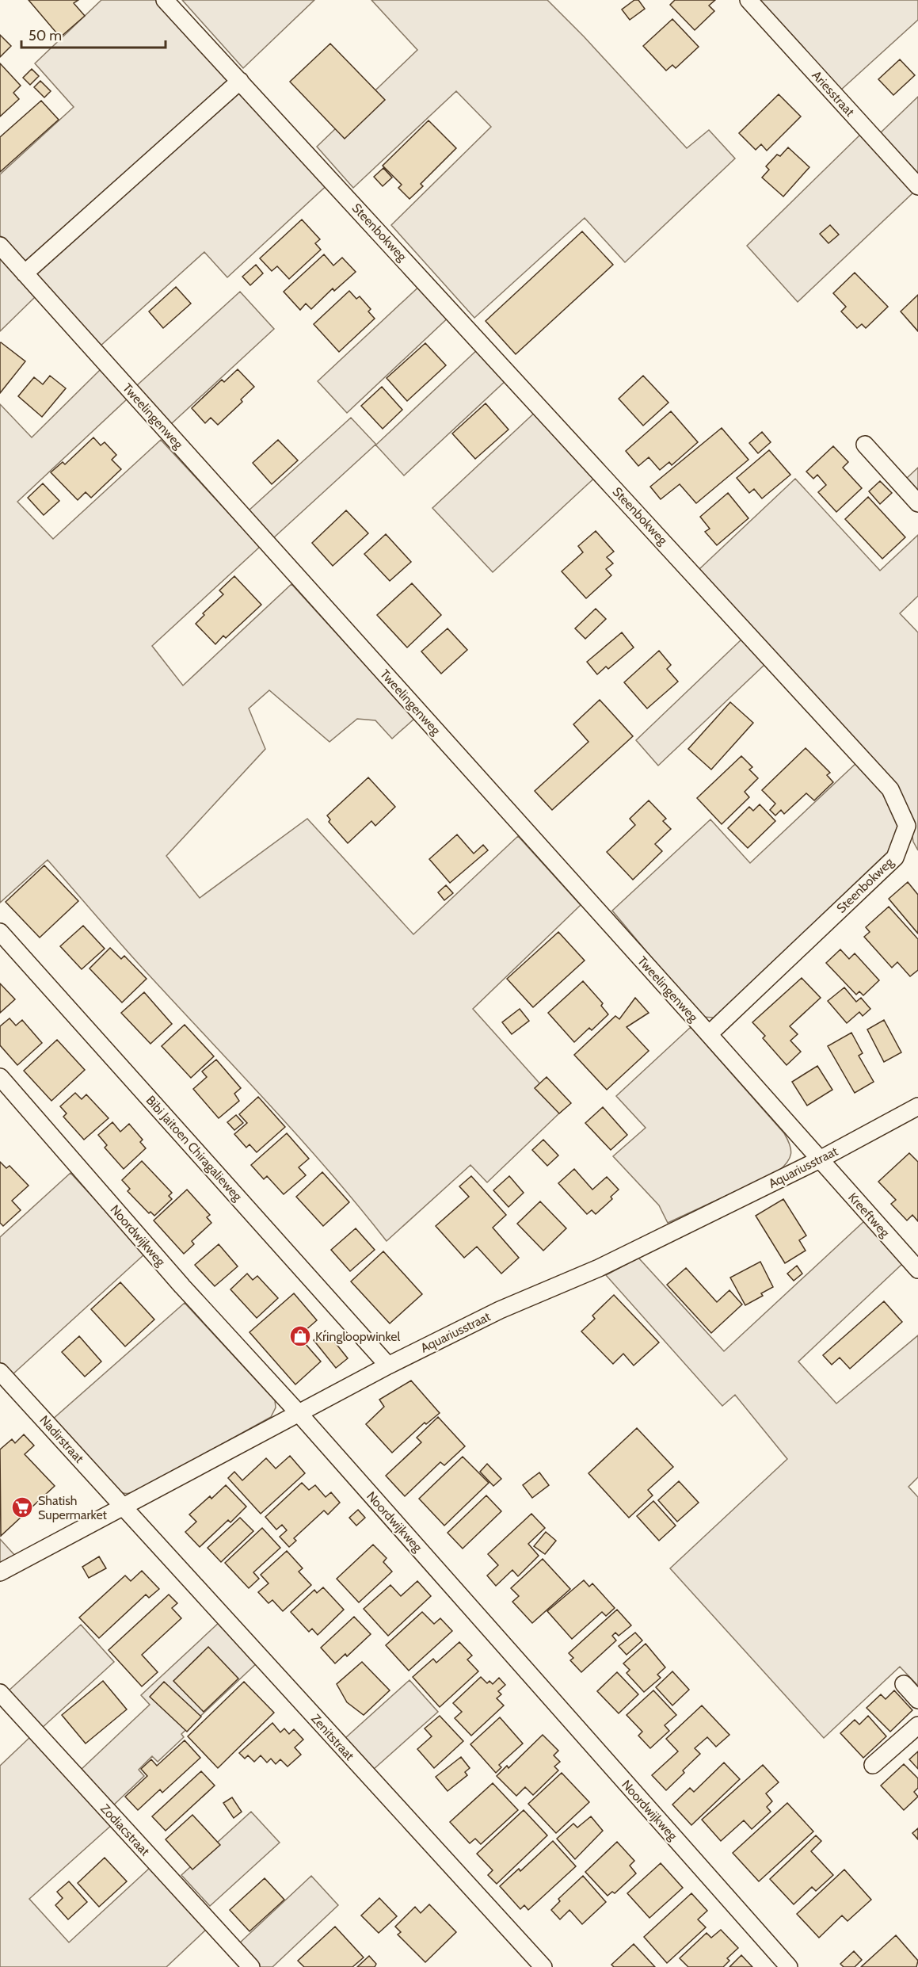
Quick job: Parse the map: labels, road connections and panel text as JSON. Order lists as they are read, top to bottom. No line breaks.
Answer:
{"streets":{"street":["Ariesstraat","Steenbokweg","Tweelingenweg","Bibi Jaitoen Chiragalieweg","Aquariusstraat","Kreeftweg","Noordwijkweg","Nadirstraat","Zenitstraat","Zodiacstraat"]},"crossings":[["Steenbokweg","Tweelingenweg"],["Tweelingenweg","Aquariusstraat"],["Tweelingenweg","Kreeftweg"],["Bibi Jaitoen Chiragalieweg","Aquariusstraat"],["Aquariusstraat","Kreeftweg"],["Aquariusstraat","Noordwijkweg"],["Aquariusstraat","Nadirstraat"],["Aquariusstraat","Zenitstraat"],["Nadirstraat","Zenitstraat"]],"places":{"shop":["Kringloopwinkel"],"supermarket":["Shatish Supermarket"]},"scale_bar":"50 m"}
